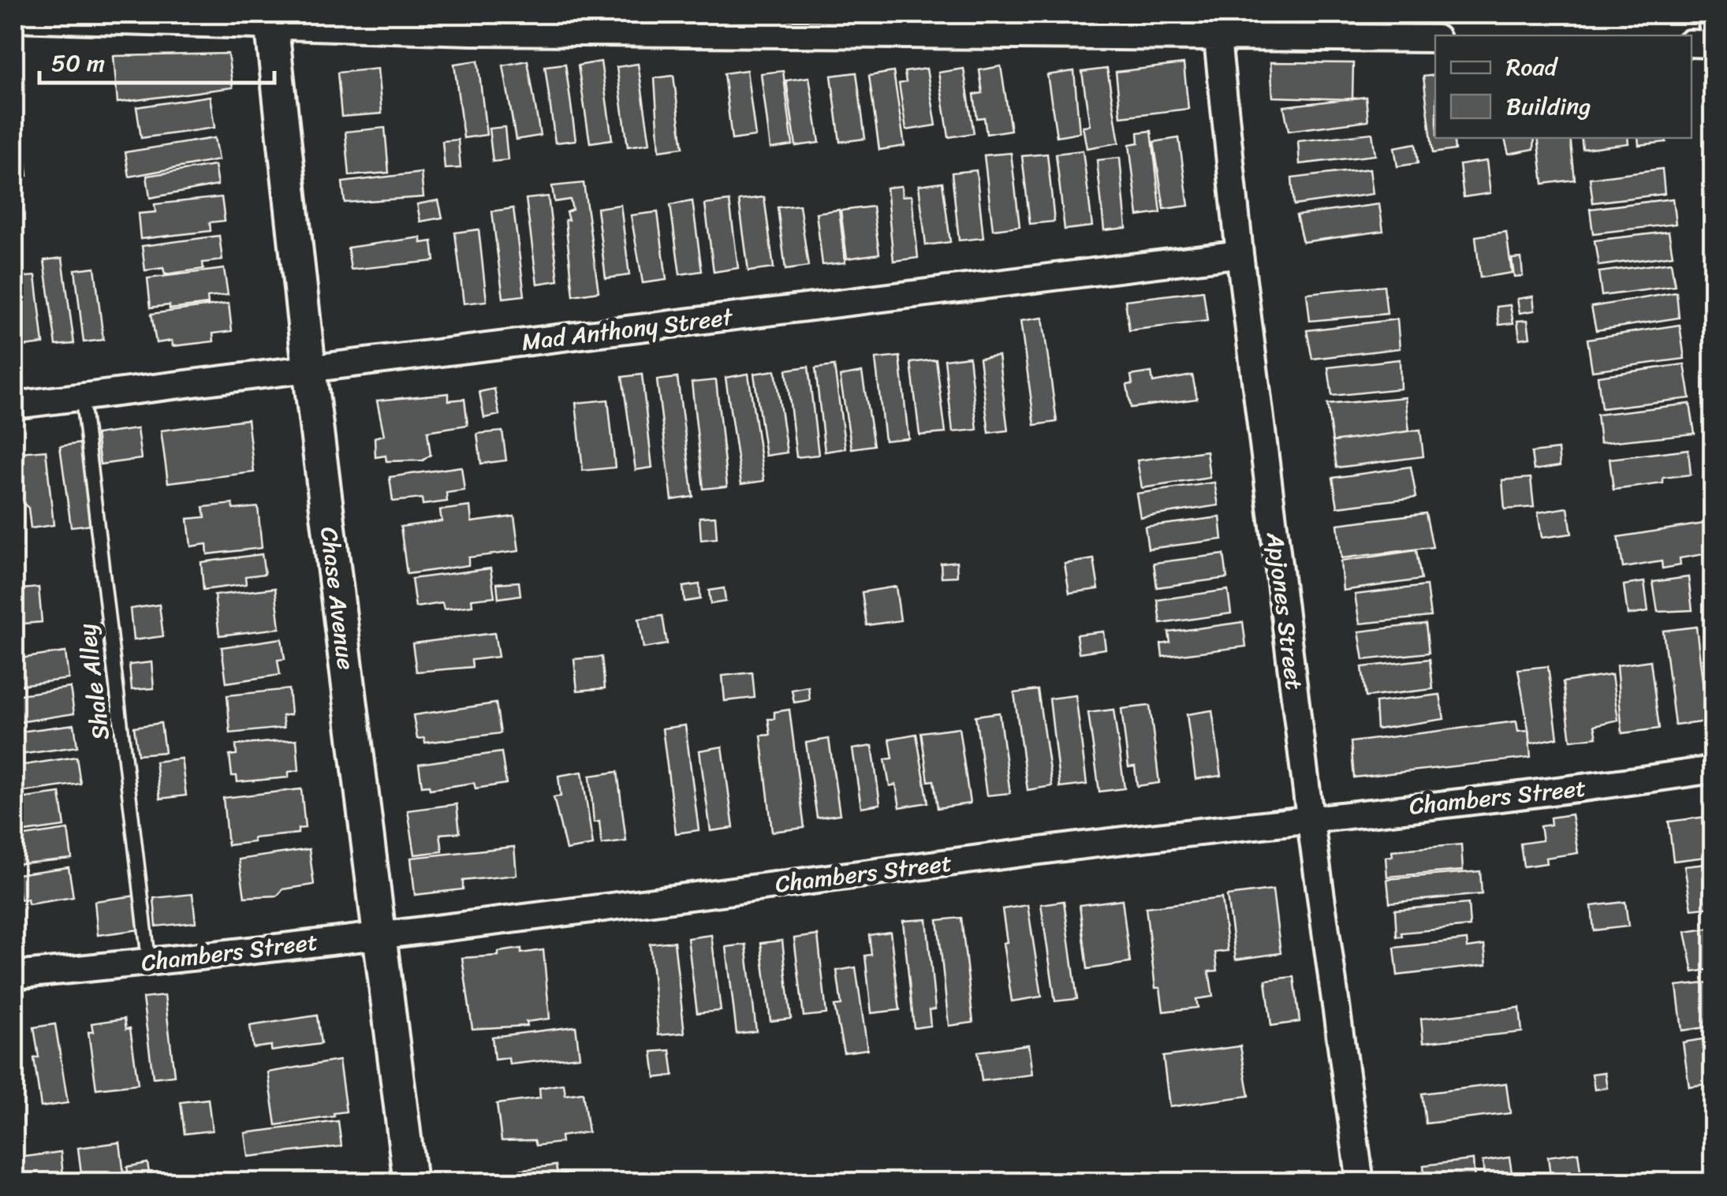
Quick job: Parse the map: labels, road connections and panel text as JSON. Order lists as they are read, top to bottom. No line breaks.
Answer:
{"streets":{"street":["Mad Anthony Street","Chase Avenue","Apjones Street","Chambers Street"],"lane":["Shale Alley"]},"crossings":[["Mad Anthony Street","Chase Avenue"],["Mad Anthony Street","Apjones Street"],["Mad Anthony Street","Shale Alley"],["Chase Avenue","Chambers Street"],["Apjones Street","Chambers Street"],["Shale Alley","Chambers Street"]],"legend":["Road","Building"],"scale_bar":"50 m"}
